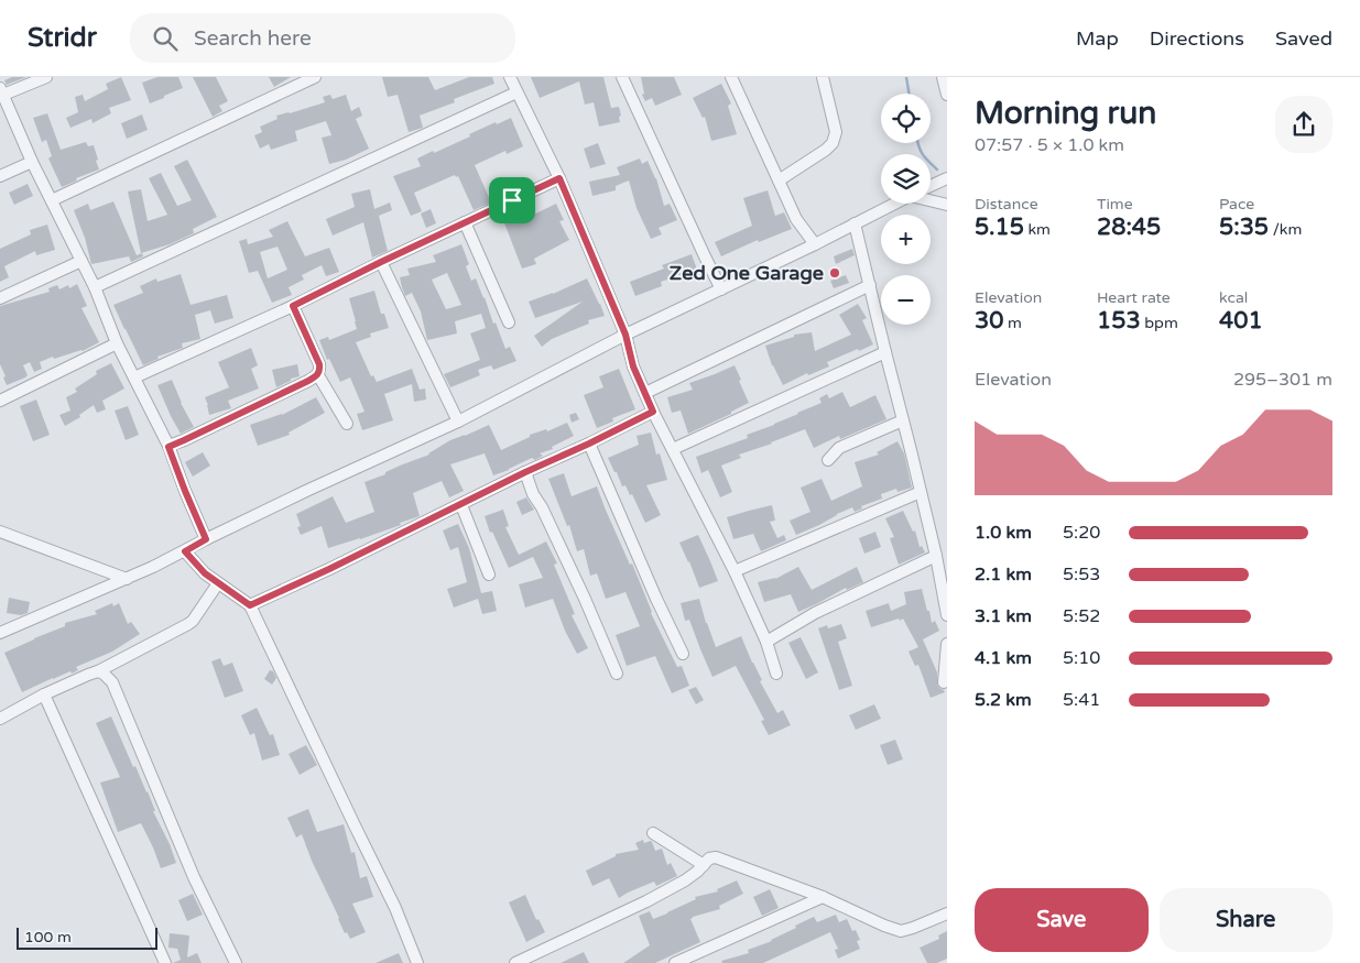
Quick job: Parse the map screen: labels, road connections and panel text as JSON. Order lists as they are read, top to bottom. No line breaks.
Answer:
{"places":["Zed One Garage"],"scale_bar":"100 m","page":{"header":"Stridr","search":"Search here","nav":["Map","Directions","Saved"],"heading":["Morning run","07:57 · 5 × 1.0 km"],"map_buttons":["+","−"],"stats":[["Distance","5.15 km"],["Time","28:45"],["Pace","5:35 /km"],["Elevation","30 m"],["Heart rate","153 bpm"],["kcal","401"]],"chart":["Elevation","295–301 m"],"list":[{"name":"1.0 km","note":"5:20"},{"name":"2.1 km","note":"5:53"},{"name":"3.1 km","note":"5:52"},{"name":"4.1 km","note":"5:10"},{"name":"5.2 km","note":"5:41"}],"buttons":["Save","Share"],"scale":"100 m"}}
